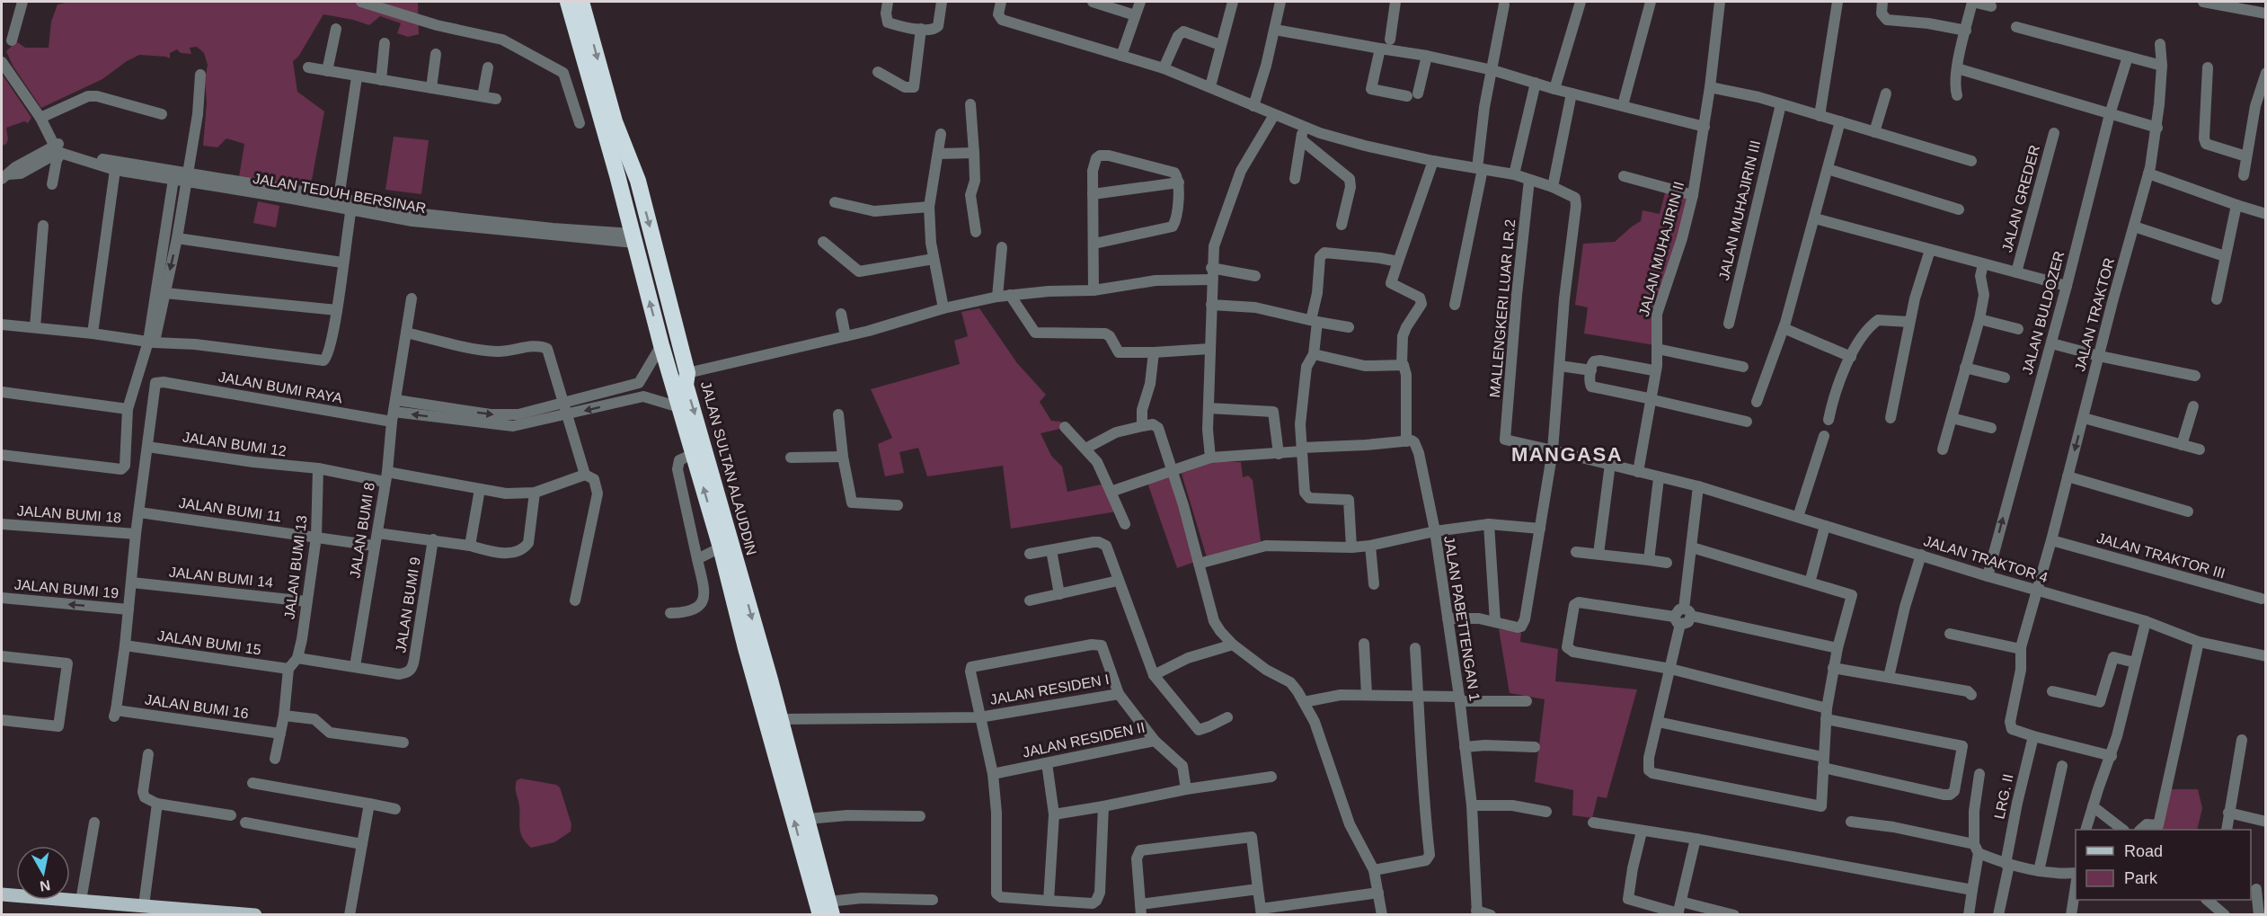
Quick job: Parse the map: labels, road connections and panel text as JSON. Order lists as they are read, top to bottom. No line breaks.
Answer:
{"streets":{"highway":["JALAN SULTAN ALAUDDIN"],"street":["JALAN TEDUH BERSINAR","JALAN GREDER","JALAN MUHAJIRIN III","JALAN MUHAJIRIN II","MALLENGKERI LUAR LR.2","JALAN BULDOZER","JALAN TRAKTOR","JALAN BUMI RAYA","JALAN BUMI 12","JALAN BUMI 11","JALAN BUMI 18","JALAN BUMI 8","JALAN TRAKTOR III","JALAN TRAKTOR 4","JALAN BUMI 13","JALAN BUMI 14","JALAN BUMI 19","JALAN BUMI 9","JALAN PABETTENGAN 1","JALAN BUMI 15","JALAN RESIDEN I","JALAN BUMI 16","JALAN RESIDEN II","LRG. II"]},"crossings":[["JALAN TEDUH BERSINAR","JALAN SULTAN ALAUDDIN"],["JALAN MUHAJIRIN II","JALAN TRAKTOR 4"],["MALLENGKERI LUAR LR.2","JALAN TRAKTOR 4"],["JALAN BULDOZER","JALAN TRAKTOR 4"],["JALAN TRAKTOR","JALAN TRAKTOR III"],["JALAN TRAKTOR","JALAN TRAKTOR 4"],["JALAN TRAKTOR","LRG. II"],["JALAN BUMI RAYA","JALAN BUMI 12"],["JALAN BUMI RAYA","JALAN BUMI 8"],["JALAN BUMI 12","JALAN BUMI 13"],["JALAN SULTAN ALAUDDIN","JALAN RESIDEN I"],["JALAN BUMI 11","JALAN BUMI 8"],["JALAN BUMI 11","JALAN BUMI 13"],["JALAN BUMI 8","JALAN BUMI 9"],["JALAN BUMI 13","JALAN BUMI 14"],["JALAN BUMI 15","JALAN BUMI 16"],["JALAN RESIDEN I","JALAN RESIDEN II"]],"one_way":["JALAN BUMI 19"],"districts":["MANGASA"],"legend":["Road","Park"],"north":"bottom"}
